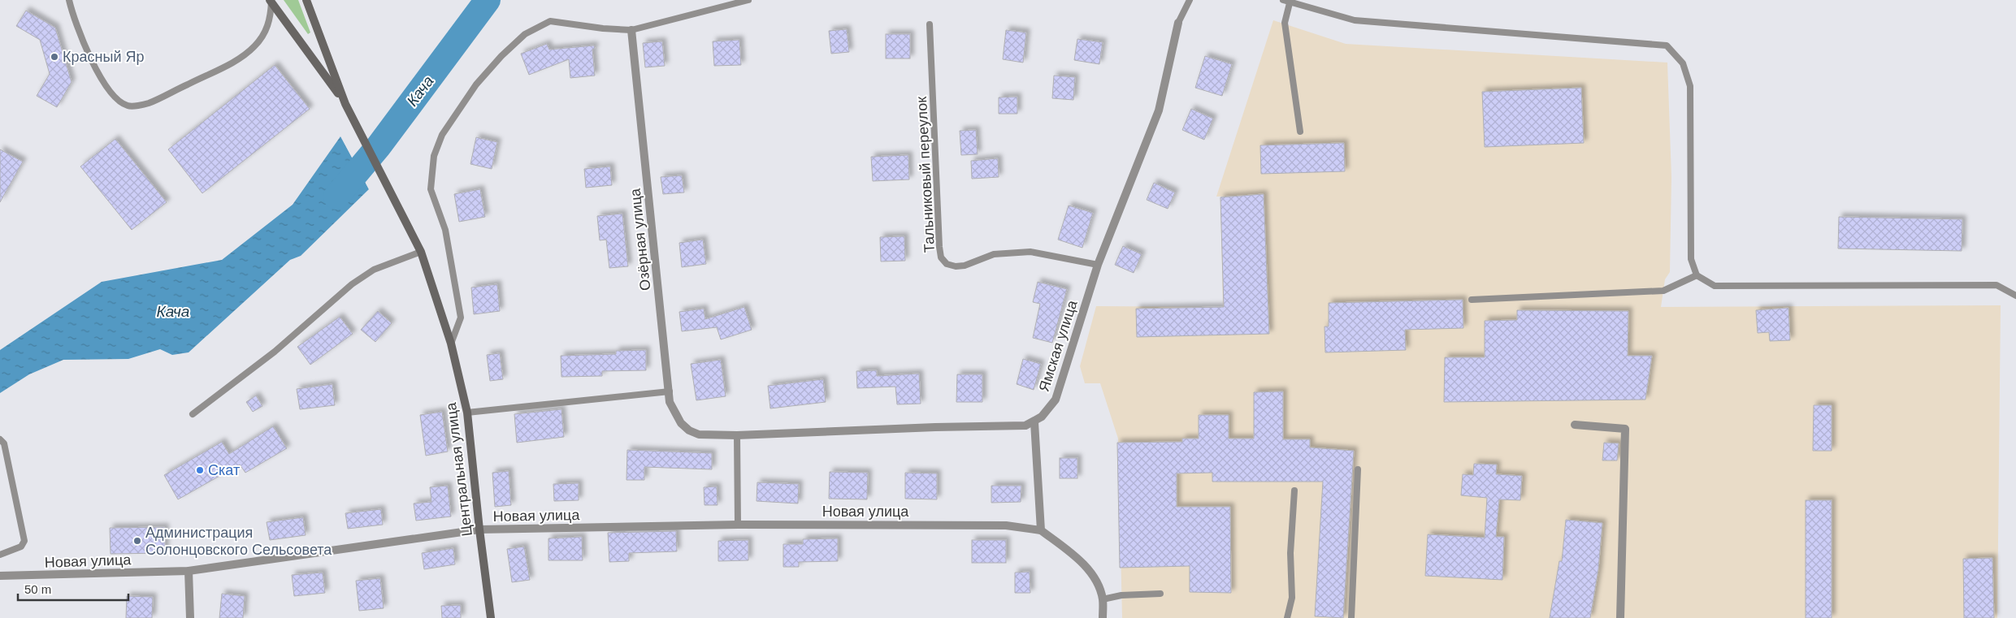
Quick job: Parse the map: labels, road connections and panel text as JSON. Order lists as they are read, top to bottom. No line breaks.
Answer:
{"streets":{"street":["Озёрная улица","Ямская улица","Центральная улица","Новая улица"],"lane":["Тальниковый переулок"]},"crossings":[["Тальниковый переулок","Ямская улица"],["Центральная улица","Новая улица"]],"water":["Кача"],"places":["Красный Яр","Скат","Администрация Солонцовского Сельсовета"],"scale_bar":"50 m"}
